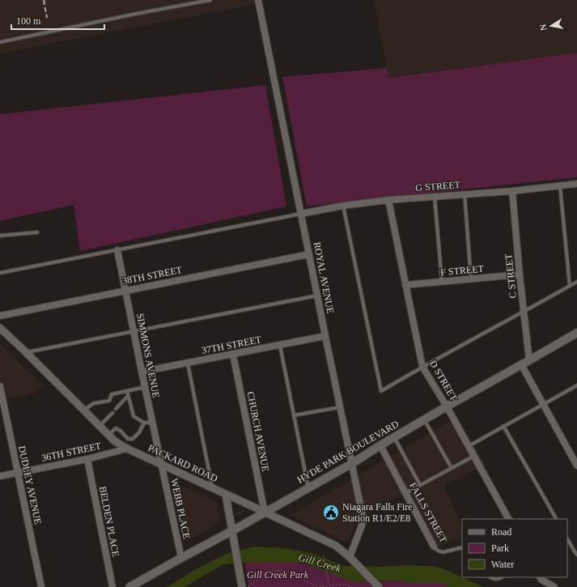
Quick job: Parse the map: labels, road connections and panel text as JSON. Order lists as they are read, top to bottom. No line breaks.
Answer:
{"streets":{"main road":["HYDE PARK BOULEVARD"],"street":["G STREET","F STREET","38TH STREET","C STREET","ROYAL AVENUE","37TH STREET","SIMMONS AVENUE","D STREET","CHURCH AVENUE","36TH STREET","PACKARD ROAD","DUDLEY AVENUE","WEBB PLACE","FALLS STREET","BELDEN PLACE"]},"crossings":[["G STREET","C STREET"],["G STREET","ROYAL AVENUE"],["G STREET","D STREET"],["F STREET","C STREET"],["F STREET","D STREET"],["38TH STREET","ROYAL AVENUE"],["38TH STREET","SIMMONS AVENUE"],["C STREET","HYDE PARK BOULEVARD"],["ROYAL AVENUE","37TH STREET"],["ROYAL AVENUE","HYDE PARK BOULEVARD"],["ROYAL AVENUE","PACKARD ROAD"],["37TH STREET","SIMMONS AVENUE"],["37TH STREET","CHURCH AVENUE"],["SIMMONS AVENUE","PACKARD ROAD"],["SIMMONS AVENUE","WEBB PLACE"],["D STREET","HYDE PARK BOULEVARD"],["CHURCH AVENUE","HYDE PARK BOULEVARD"],["CHURCH AVENUE","PACKARD ROAD"],["36TH STREET","PACKARD ROAD"],["36TH STREET","DUDLEY AVENUE"],["36TH STREET","BELDEN PLACE"],["HYDE PARK BOULEVARD","PACKARD ROAD"],["HYDE PARK BOULEVARD","WEBB PLACE"],["HYDE PARK BOULEVARD","FALLS STREET"],["PACKARD ROAD","WEBB PLACE"]],"water":["Gill Creek"],"parks":["Gill Creek Park"],"places":{"public building":["Niagara Falls Fire Station R1/E2/E8"]},"legend":["Road","Park","Water"],"scale_bar":"100 m","north":"left"}
